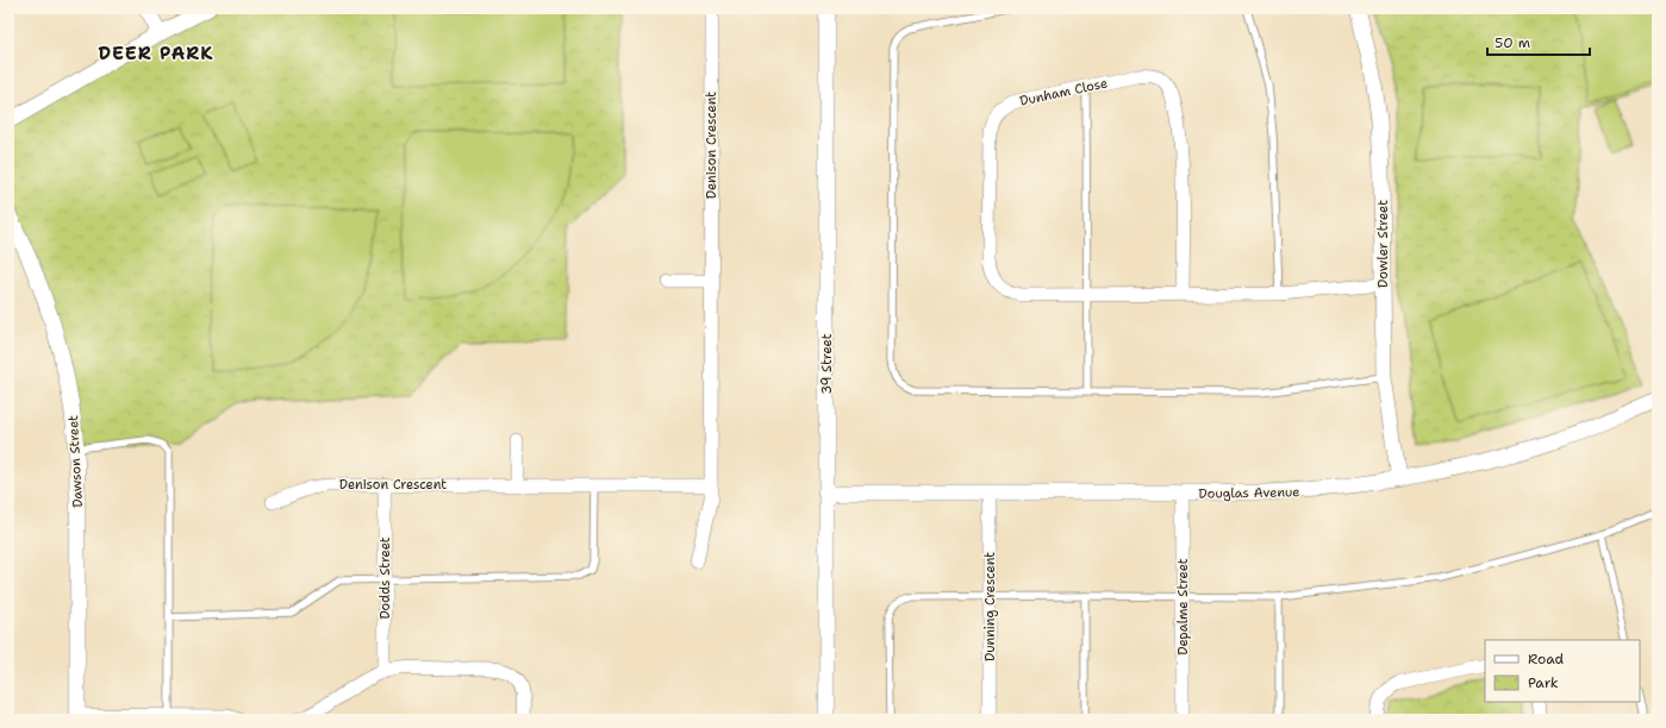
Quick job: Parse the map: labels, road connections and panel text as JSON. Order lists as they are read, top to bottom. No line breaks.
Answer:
{"streets":{"street":["Dunham Close","Denison Crescent","Dowler Street","39 Street","Dawson Street","Douglas Avenue","Dodds Street","Dunning Crescent","Depalme Street"]},"crossings":[["Dunham Close","Dowler Street"],["Denison Crescent","Dodds Street"],["Dowler Street","Douglas Avenue"],["39 Street","Douglas Avenue"],["Douglas Avenue","Dunning Crescent"],["Douglas Avenue","Depalme Street"]],"districts":["DEER PARK"],"legend":["Road","Park"],"scale_bar":"50 m"}
